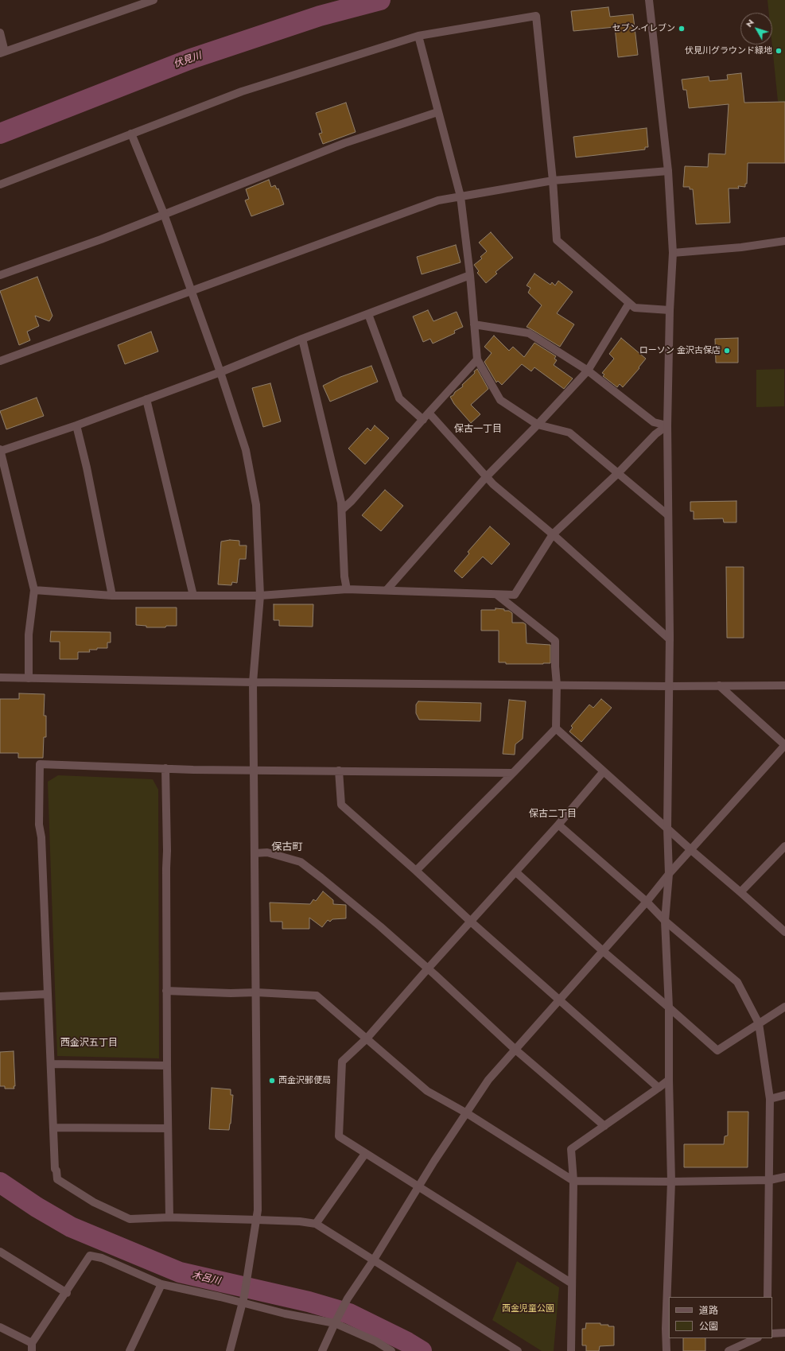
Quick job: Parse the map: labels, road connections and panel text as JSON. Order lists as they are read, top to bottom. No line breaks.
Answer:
{"districts":["保古一丁目","保古二丁目","保古町","西金沢五丁目"],"water":["伏見川","木呂川"],"parks":["西金児童公園"],"places":["セブン-イレブン","伏見川グラウンド緑地","ローソン 金沢古保店","西金沢郵便局"],"legend":["道路","公園"],"north":"top left"}
